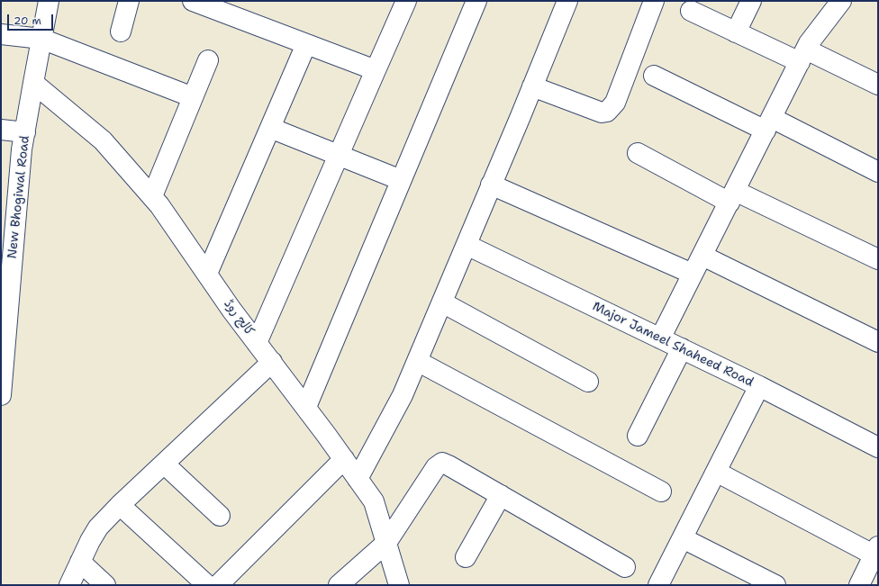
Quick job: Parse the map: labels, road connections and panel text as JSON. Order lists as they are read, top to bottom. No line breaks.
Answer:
{"streets":{"street":["New Bhogiwal Road","کالج روڈ","Major Jameel Shaheed Road"]},"crossings":[["New Bhogiwal Road","کالج روڈ"]],"scale_bar":"20 m"}
